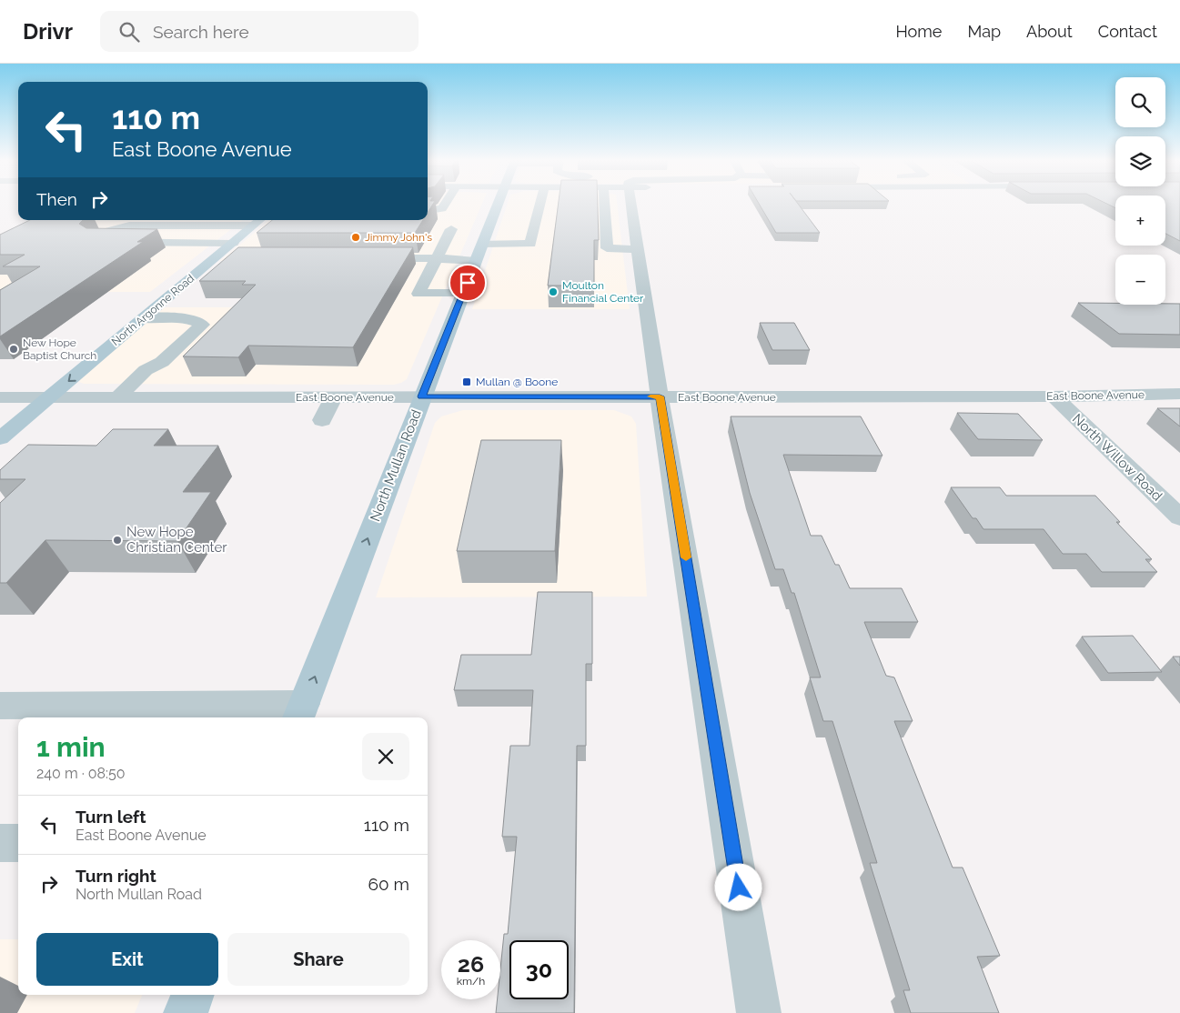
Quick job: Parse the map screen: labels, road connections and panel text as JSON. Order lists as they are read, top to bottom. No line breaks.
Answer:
{"streets":{"main road":["North Argonne Road","North Mullan Road"],"street":["East Boone Avenue","North Willow Road"]},"crossings":[["North Argonne Road","East Boone Avenue"],["East Boone Avenue","North Willow Road"],["East Boone Avenue","North Mullan Road"]],"one_way":["North Argonne Road","North Mullan Road"],"places":{"other":["Jimmy John's","Moulton Financial Center","New Hope Baptist Church","New Hope Christian Center"],"transit":["Mullan @ Boone"]},"page":{"header":"Drivr","search":"Search here","nav":["Home","Map","About","Contact"],"map_buttons":["+","−"],"turn":["110 m","East Boone Avenue"],"then":"Then","heading":["1 min","240 m · 08:50"],"list":[{"name":"Turn left","note":"East Boone Avenue","value":"110 m"},{"name":"Turn right","note":"North Mullan Road","value":"60 m"}],"buttons":["Exit","Share"],"speed":"26 km/h","limit":"30"}}
